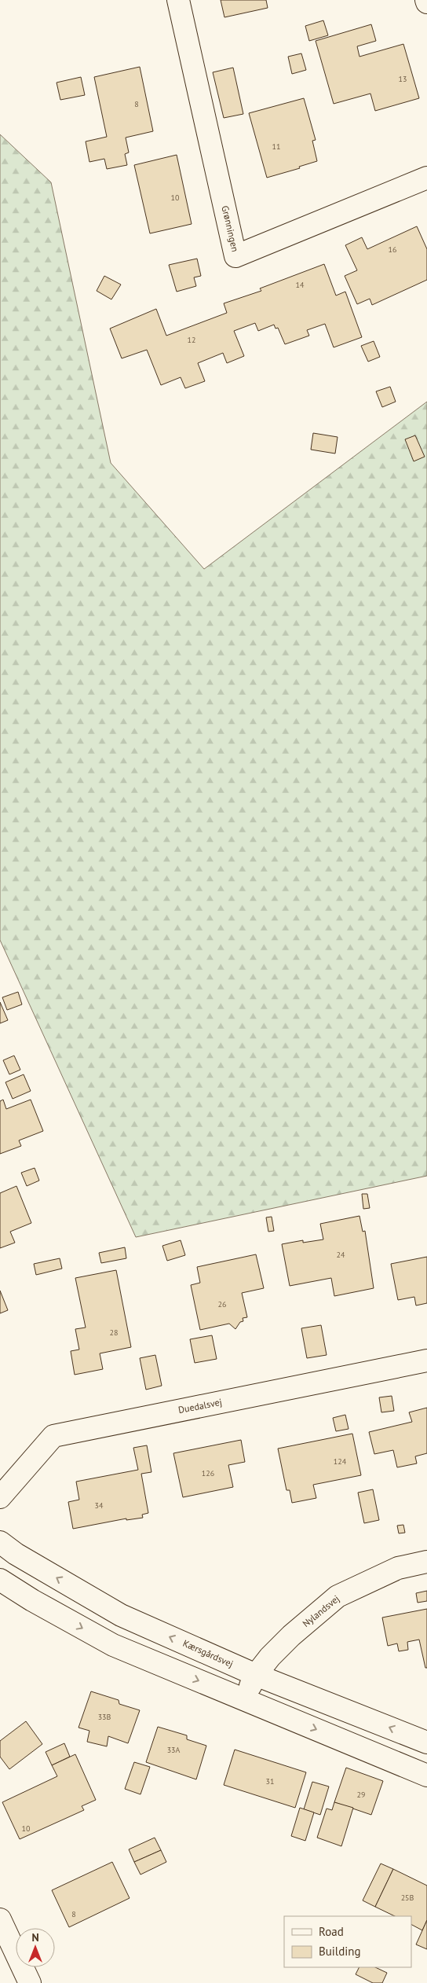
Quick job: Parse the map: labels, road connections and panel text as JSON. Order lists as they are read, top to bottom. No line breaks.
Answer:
{"streets":{"street":["Grønningen","Duedalsvej","Nylandsvej","Kærsgårdsvej"]},"crossings":[["Nylandsvej","Kærsgårdsvej"]],"house_numbers":["13","8","11","10","16","14","12","24","26","28","124","126","34","33B","33A","31","29","10","25B","8"],"legend":["Road","Building"],"north":"top"}
